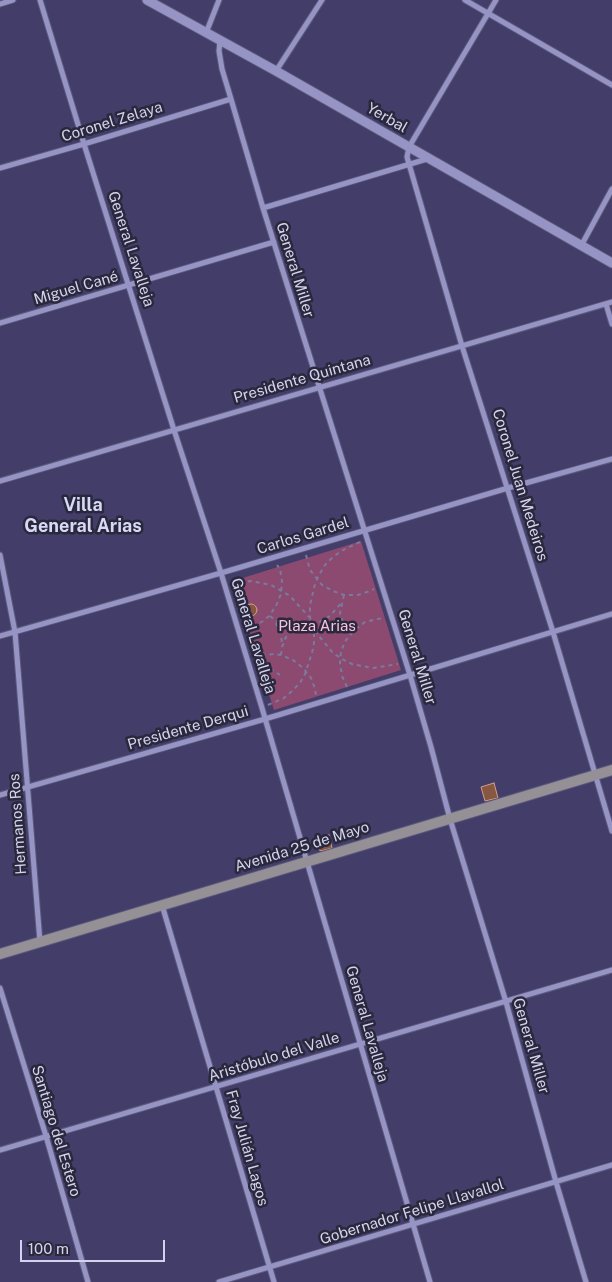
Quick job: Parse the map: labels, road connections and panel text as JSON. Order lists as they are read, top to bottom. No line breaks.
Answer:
{"streets":{"main road":["Avenida 25 de Mayo"],"street":["Yerbal","Coronel Zelaya","General Lavalleja","General Miller","Miguel Cané","Presidente Quintana","Coronel Juan Medeiros","Carlos Gardel","Presidente Derqui","Hermanos Ros","Aristóbulo del Valle","Santiago del Estero","Fray Julián Lagos","Gobernador Felipe Llavallol"]},"crossings":[["Yerbal","General Miller"],["Yerbal","Coronel Juan Medeiros"],["Coronel Zelaya","General Lavalleja"],["Coronel Zelaya","General Miller"],["General Lavalleja","Miguel Cané"],["General Lavalleja","Presidente Quintana"],["General Lavalleja","Carlos Gardel"],["General Lavalleja","Presidente Derqui"],["General Lavalleja","Avenida 25 de Mayo"],["General Lavalleja","Aristóbulo del Valle"],["General Lavalleja","Gobernador Felipe Llavallol"],["General Miller","Miguel Cané"],["General Miller","Presidente Quintana"],["General Miller","Carlos Gardel"],["General Miller","Presidente Derqui"],["General Miller","Avenida 25 de Mayo"],["General Miller","Aristóbulo del Valle"],["General Miller","Gobernador Felipe Llavallol"],["Presidente Quintana","Coronel Juan Medeiros"],["Coronel Juan Medeiros","Carlos Gardel"],["Coronel Juan Medeiros","Presidente Derqui"],["Coronel Juan Medeiros","Avenida 25 de Mayo"],["Carlos Gardel","Hermanos Ros"],["Presidente Derqui","Hermanos Ros"],["Hermanos Ros","Avenida 25 de Mayo"],["Avenida 25 de Mayo","Fray Julián Lagos"],["Aristóbulo del Valle","Santiago del Estero"],["Aristóbulo del Valle","Fray Julián Lagos"],["Fray Julián Lagos","Gobernador Felipe Llavallol"]],"districts":["Villa General Arias"],"parks":["Plaza Arias"],"scale_bar":"100 m"}
